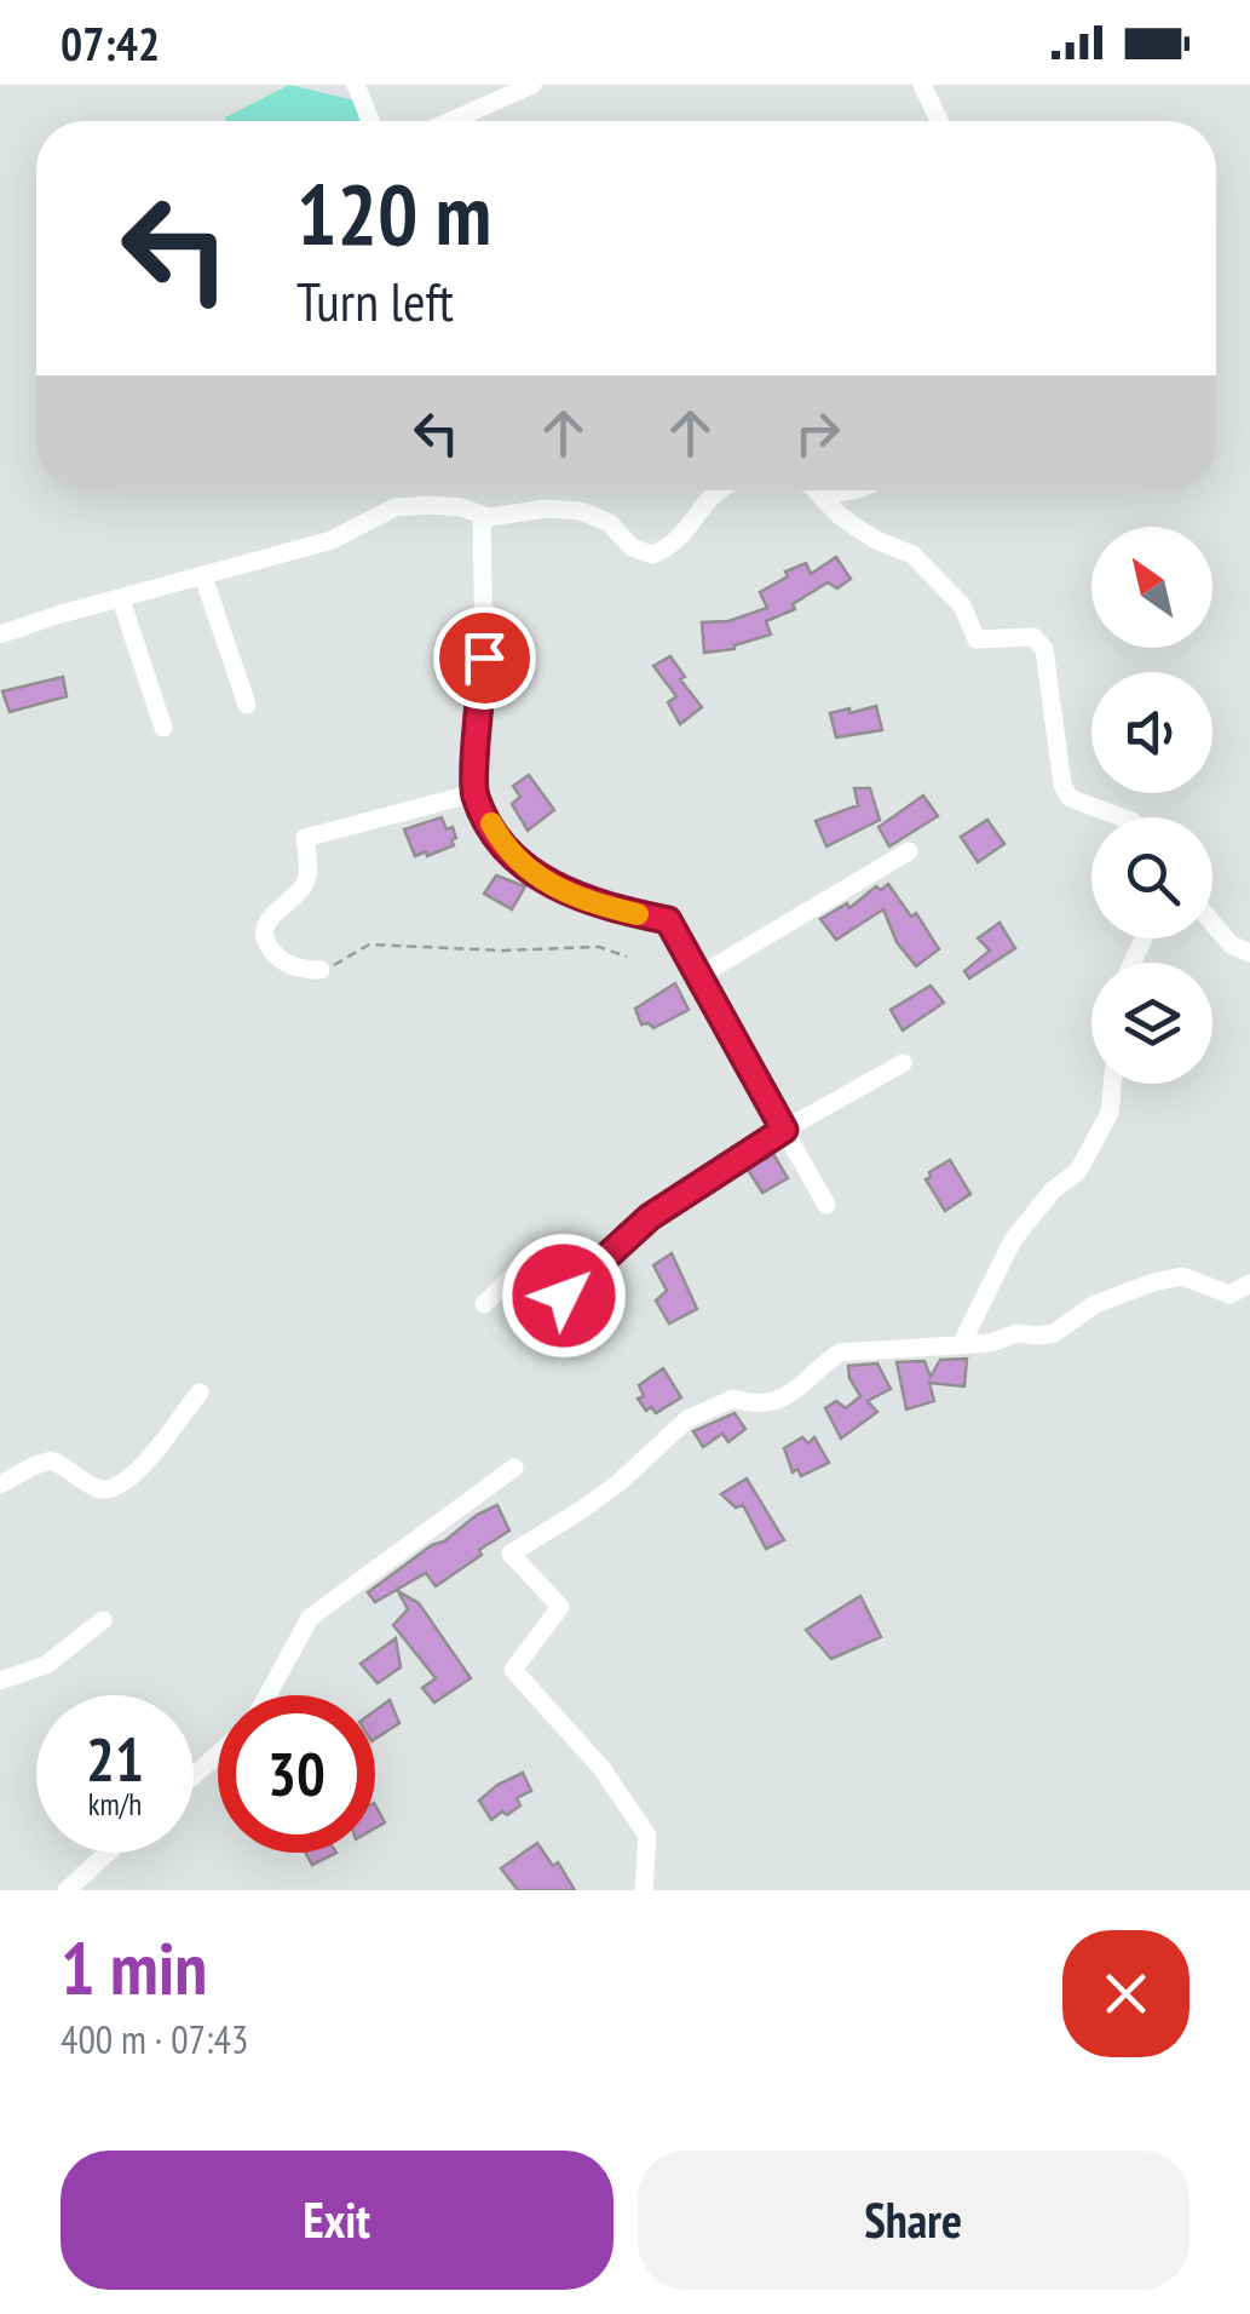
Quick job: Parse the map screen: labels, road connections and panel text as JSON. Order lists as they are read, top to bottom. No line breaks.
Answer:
{"north":"top left","page":{"status":"07:42","turn":["120 m","Turn left"],"speed":"21 km/h","limit":"30","heading":["1 min","400 m · 07:43"],"buttons":["Exit","Share"]}}
